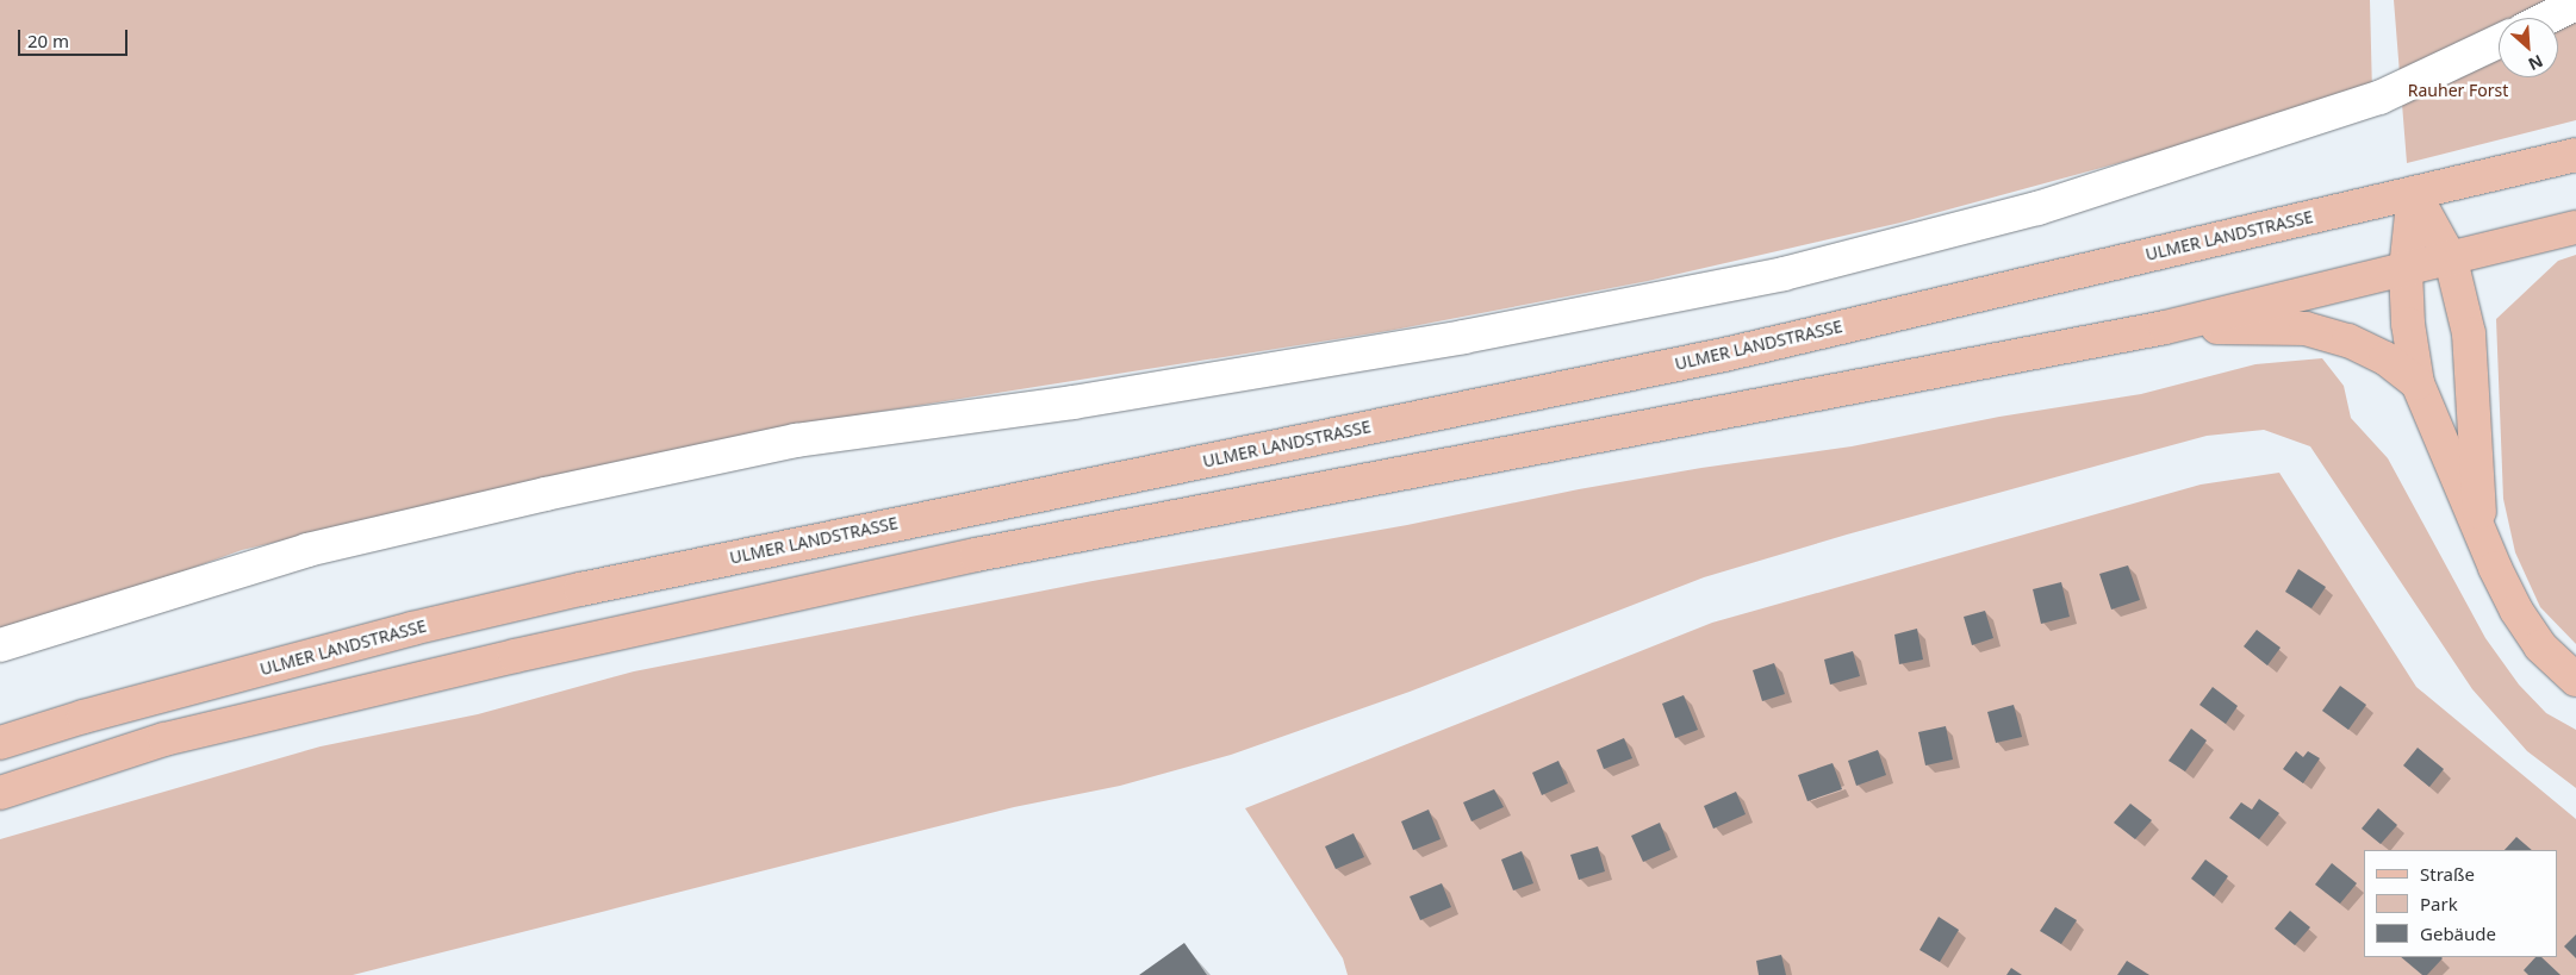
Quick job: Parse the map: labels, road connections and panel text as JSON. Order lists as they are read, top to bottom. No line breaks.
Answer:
{"streets":{"main road":["ULMER LANDSTRASSE"]},"parks":["Rauher Forst"],"legend":["Straße","Park","Gebäude"],"scale_bar":"20 m","north":"bottom right"}
